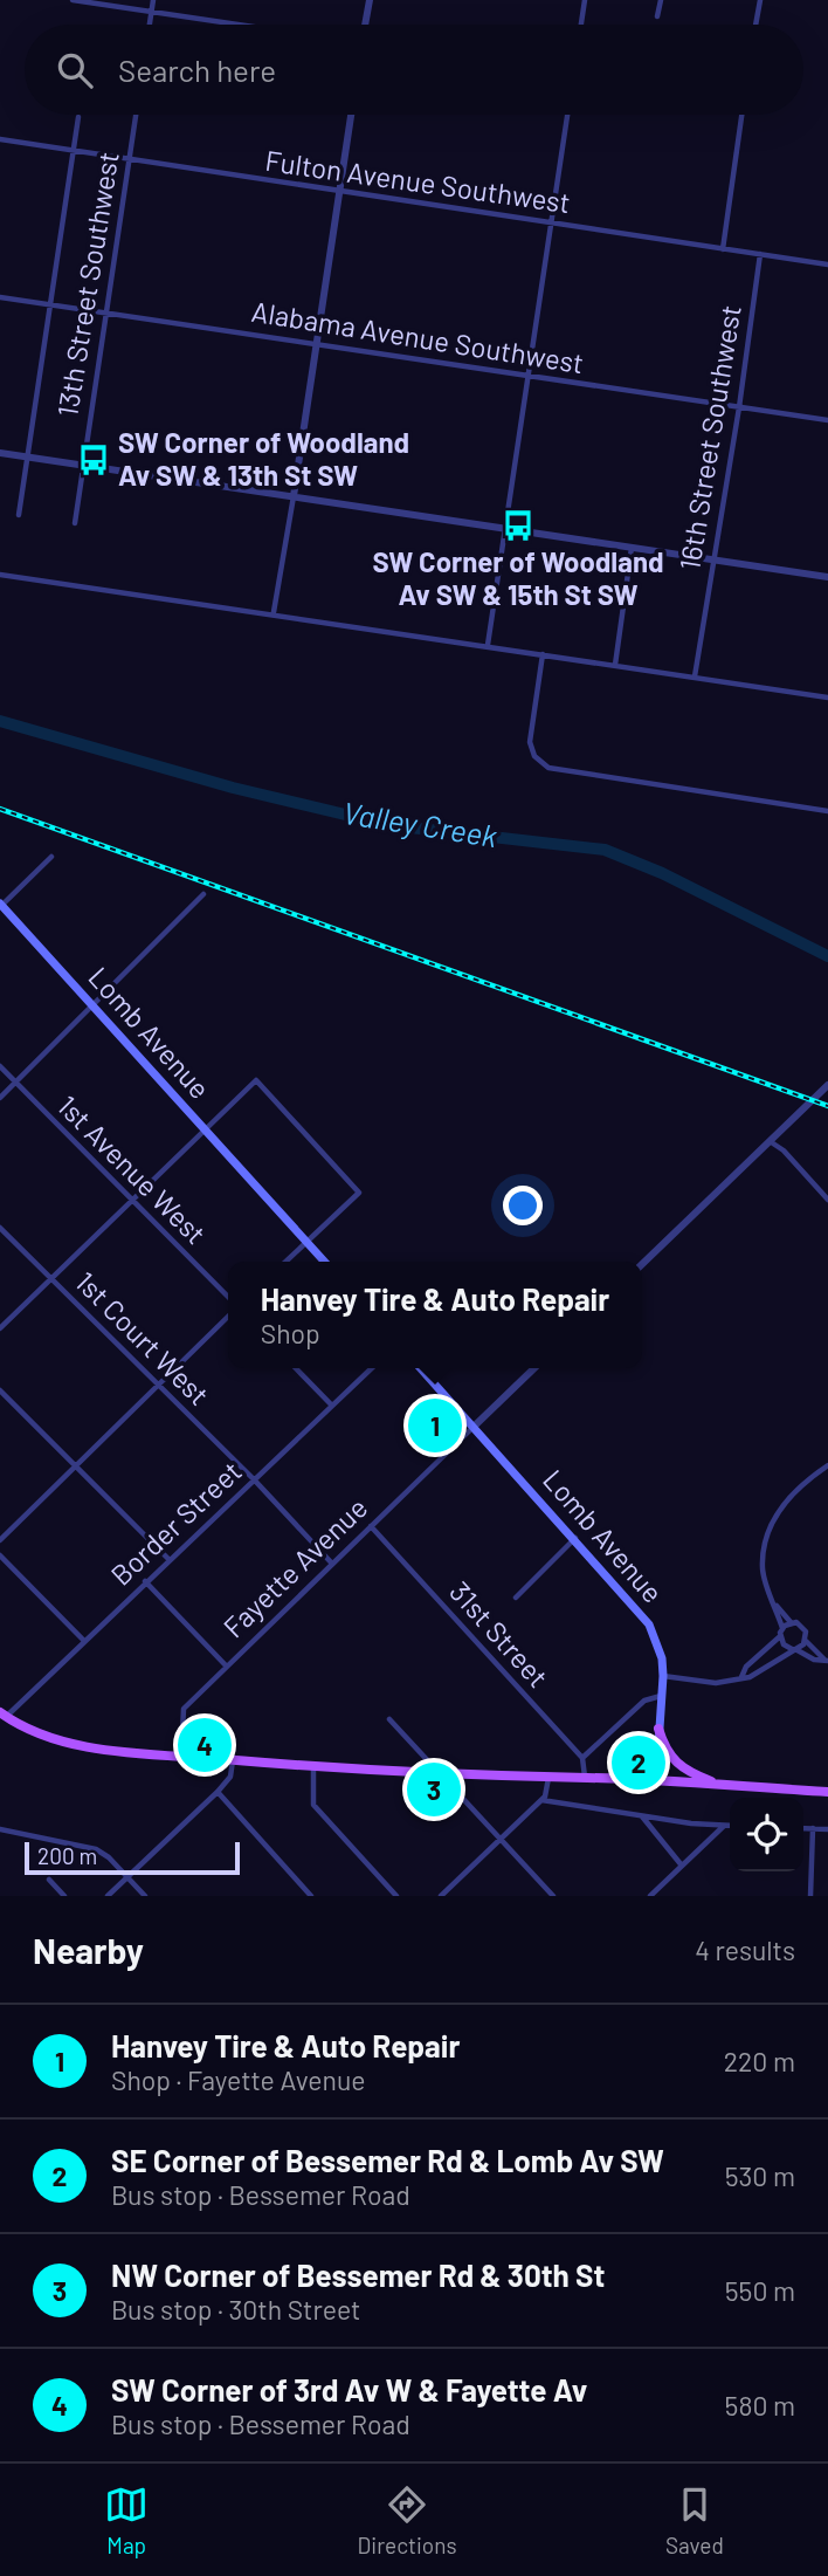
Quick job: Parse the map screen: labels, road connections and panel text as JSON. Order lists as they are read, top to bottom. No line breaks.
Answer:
{"streets":{"main road":["Lomb Avenue"],"street":["Fulton Avenue Southwest","13th Street Southwest","Alabama Avenue Southwest","16th Street Southwest","1st Avenue West","1st Court West","Border Street","Fayette Avenue","31st Street"]},"crossings":[["Fulton Avenue Southwest","13th Street Southwest"],["Fulton Avenue Southwest","16th Street Southwest"],["13th Street Southwest","Alabama Avenue Southwest"],["Alabama Avenue Southwest","16th Street Southwest"],["Lomb Avenue","Fayette Avenue"],["1st Court West","Border Street"],["Fayette Avenue","31st Street"]],"water":["Valley Creek"],"places":{"bus stop":["SW Corner of Woodland Av SW & 13th St SW","SW Corner of Woodland Av SW & 15th St SW"]},"scale_bar":"200 m","page":{"search":"Search here","popup":["Hanvey Tire & Auto Repair","Shop"],"pins":["1","4","2","3"],"scale":"200 m","heading":["Nearby","4 results"],"list":[{"mark":"1","name":"Hanvey Tire & Auto Repair","note":"Shop · Fayette Avenue","value":"220 m"},{"mark":"2","name":"SE Corner of Bessemer Rd & Lomb Av SW","note":"Bus stop · Bessemer Road","value":"530 m"},{"mark":"3","name":"NW Corner of Bessemer Rd & 30th St","note":"Bus stop · 30th Street","value":"550 m"},{"mark":"4","name":"SW Corner of 3rd Av W & Fayette Av","note":"Bus stop · Bessemer Road","value":"580 m"}],"nav":["Map","Directions","Saved"]}}
